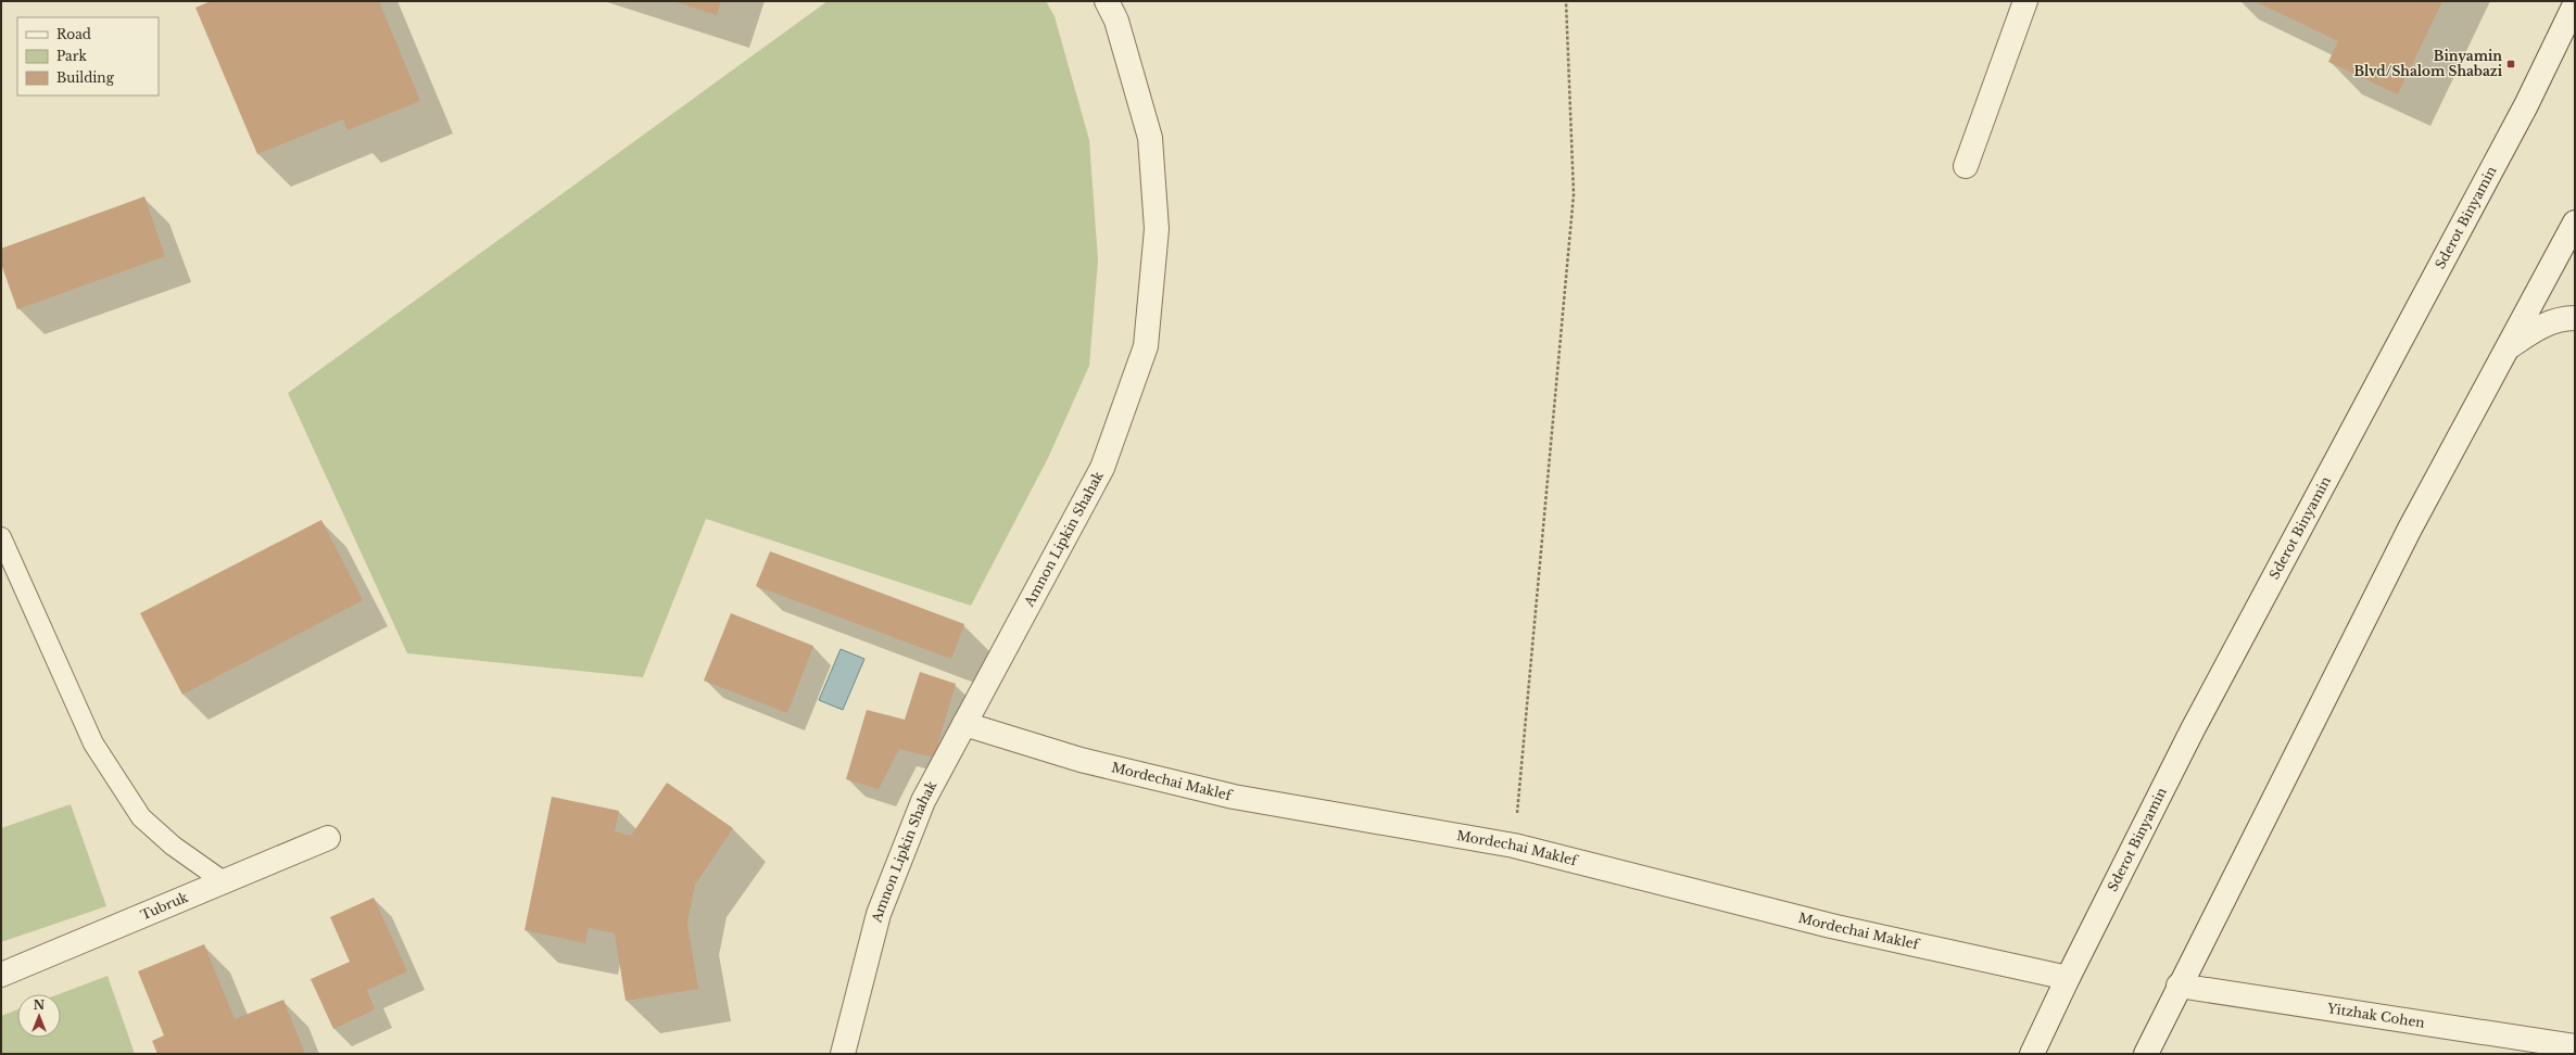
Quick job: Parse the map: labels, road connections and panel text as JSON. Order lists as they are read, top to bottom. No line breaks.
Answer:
{"streets":{"street":["Sderot Binyamin","Amnon Lipkin Shahak","Mordechai Maklef","Tubruk","Yitzhak Cohen"]},"crossings":[["Sderot Binyamin","Mordechai Maklef"],["Amnon Lipkin Shahak","Mordechai Maklef"]],"places":{"transit":["Binyamin Blvd/Shalom Shabazi"]},"legend":["Road","Park","Building"],"north":"top"}
